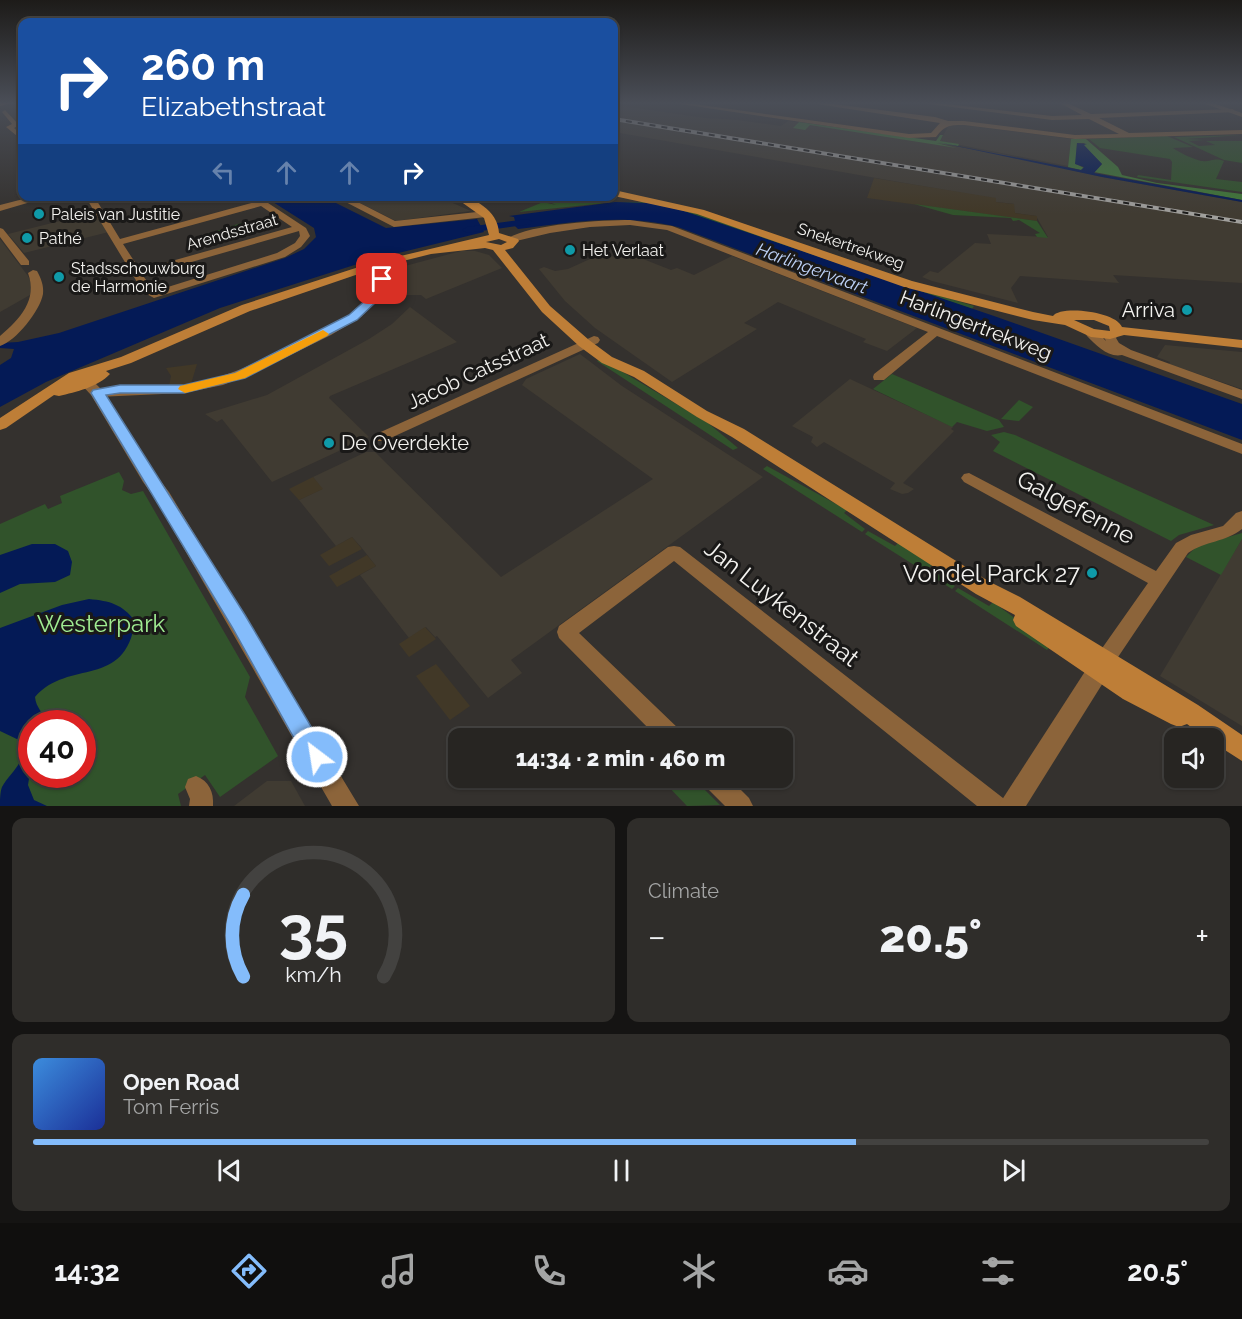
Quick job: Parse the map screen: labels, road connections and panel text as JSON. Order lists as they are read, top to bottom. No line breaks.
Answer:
{"streets":{"main road":["Snekertrekweg"],"street":["Arendsstraat","Harlingertrekweg","Jacob Catsstraat","Galgefenne","Jan Luykenstraat"]},"water":["Harlingervaart"],"parks":["Westerpark"],"places":["Paleis van Justitie","Pathé","Het Verlaat","Stadsschouwburg de Harmonie","Arriva","De Overdekte","Vondel Parck 27"],"page":{"turn":["260 m","Elizabethstraat"],"limit":"40","trip":"14:34 · 2 min · 460 m","tile":"Climate","heat":["−","20.5°","+"],"song":["Open Road","Tom Ferris"],"tabs":["14:32","20.5°"],"gauge":["35","km/h"]}}
